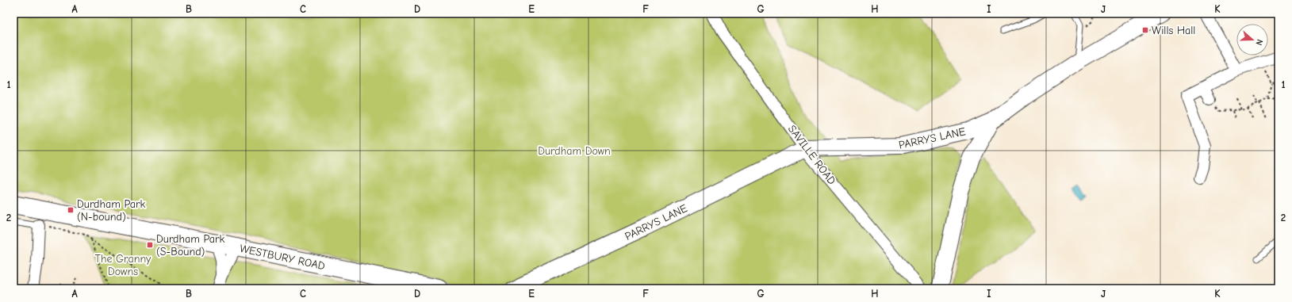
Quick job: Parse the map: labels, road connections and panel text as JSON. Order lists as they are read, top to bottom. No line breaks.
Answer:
{"streets":{"main road":["PARRYS LANE","WESTBURY ROAD"],"street":["SAVILLE ROAD"]},"crossings":[["PARRYS LANE","SAVILLE ROAD"]],"parks":["Durdham Down","The Granny Downs"],"places":{"transit":["Wills Hall","Durdham Park (N-bound)","Durdham Park (S-Bound)"]},"north":"right","grid":{"columns":["A","B","C","D","E","F","G","H","I","J","K"],"rows":["1","2"]}}
